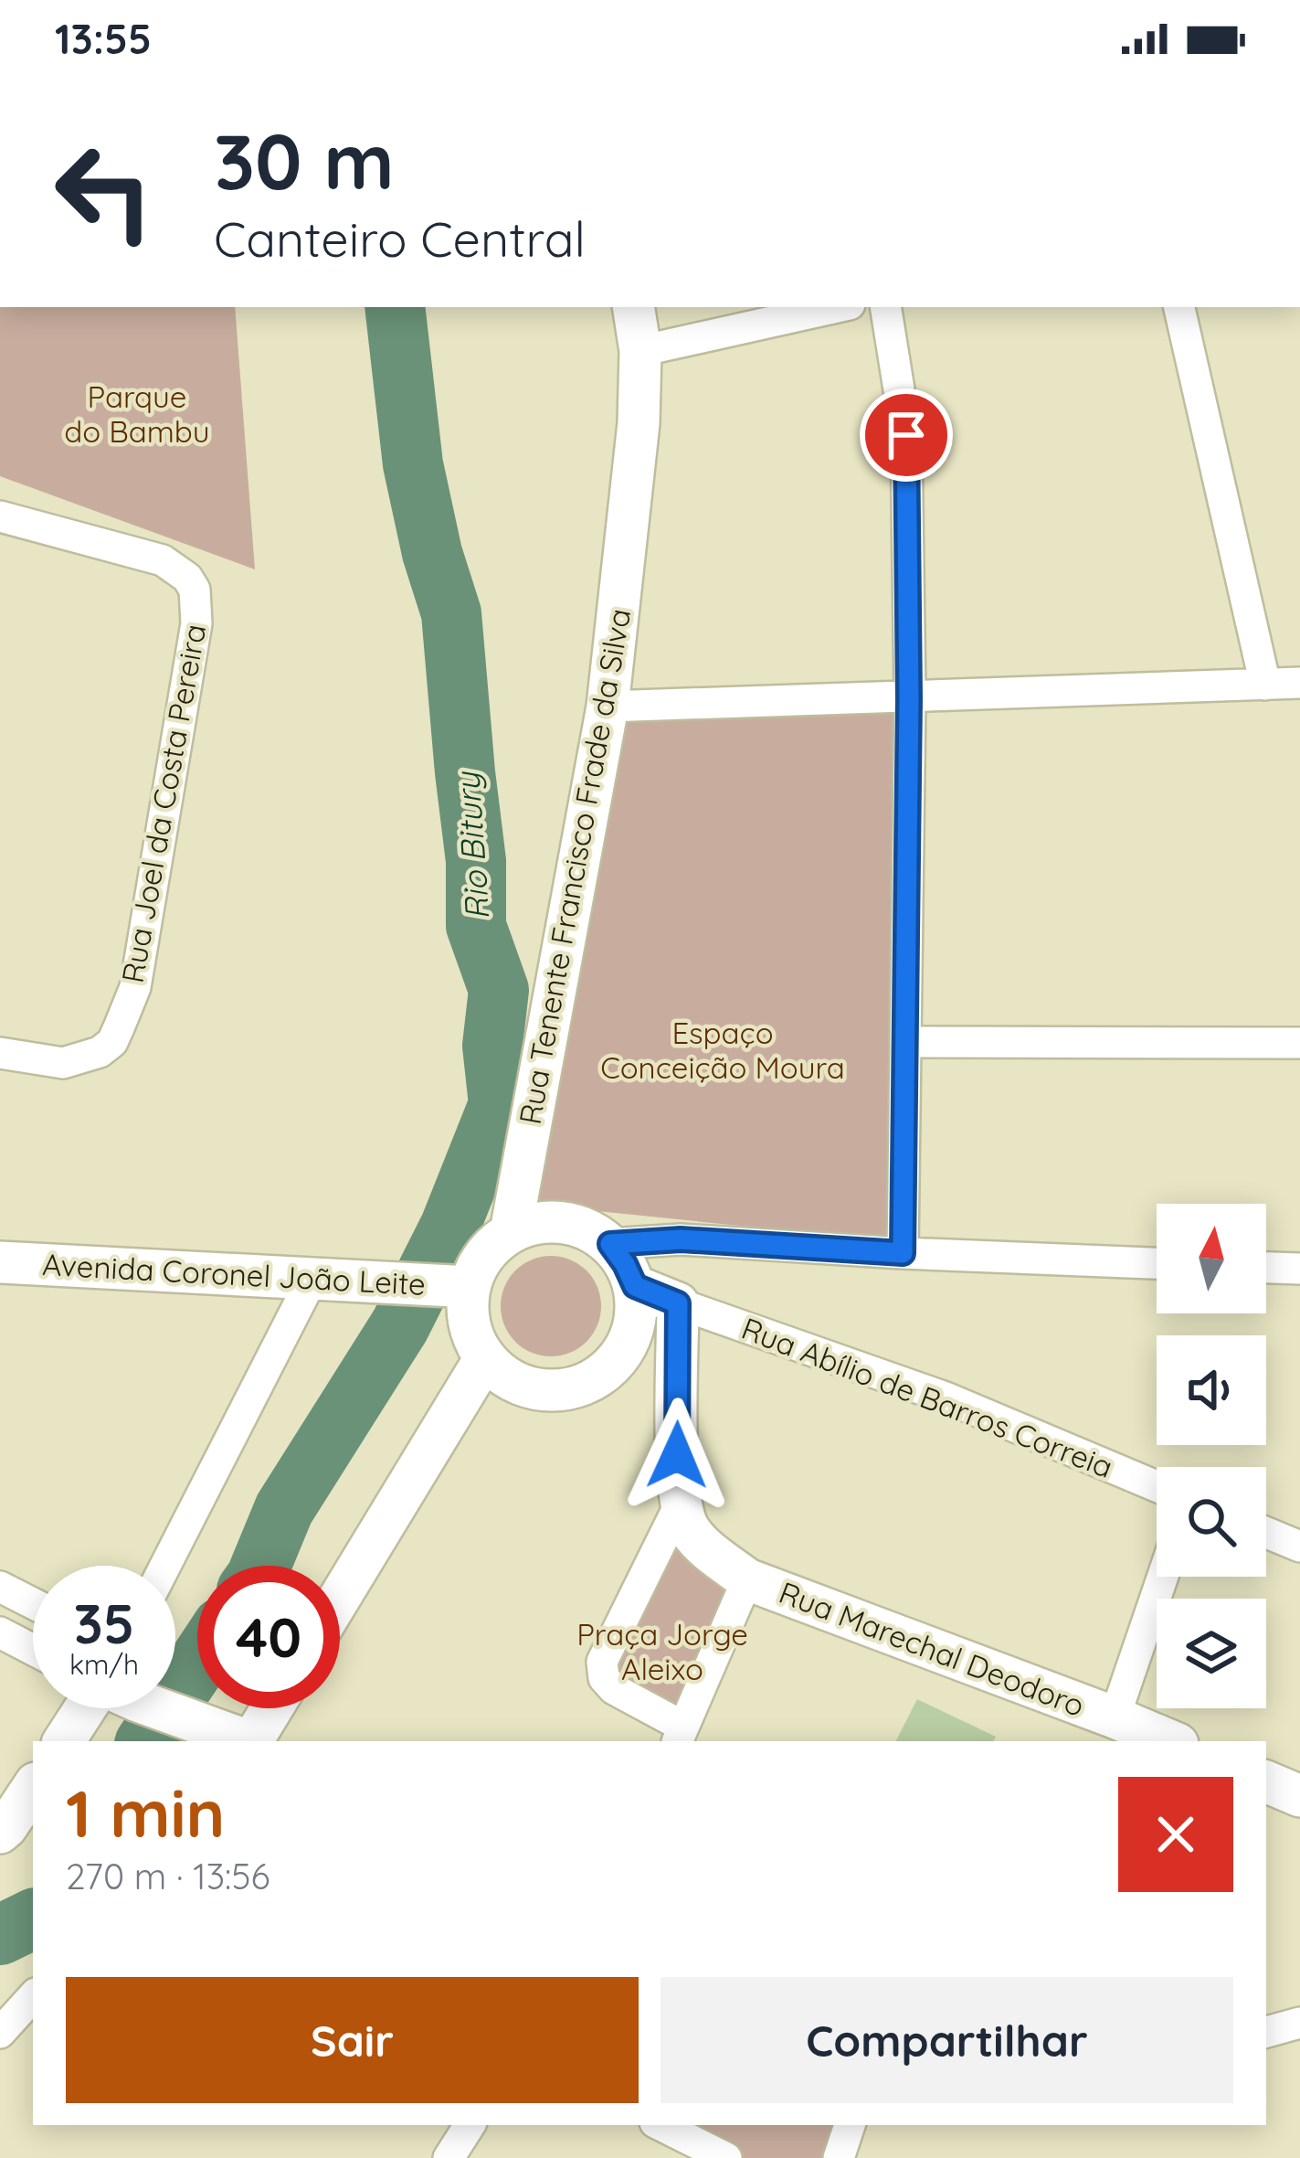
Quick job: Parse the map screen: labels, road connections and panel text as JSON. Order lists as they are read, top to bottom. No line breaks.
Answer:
{"streets":{"street":["Rua Joel da Costa Pereira","Rua Tenente Francisco Frade da Silva","Avenida Coronel João Leite","Rua Abílio de Barros Correia","Rua Marechal Deodoro"]},"crossings":[["Rua Tenente Francisco Frade da Silva","Avenida Coronel João Leite"]],"water":["Rio Bitury"],"parks":["Parque do Bambu","Espaço Conceição Moura","Praça Jorge Aleixo"],"north":"top","page":{"status":"13:55","turn":["30 m","Canteiro Central"],"speed":"35 km/h","limit":"40","heading":["1 min","270 m · 13:56"],"buttons":["Sair","Compartilhar"]}}
